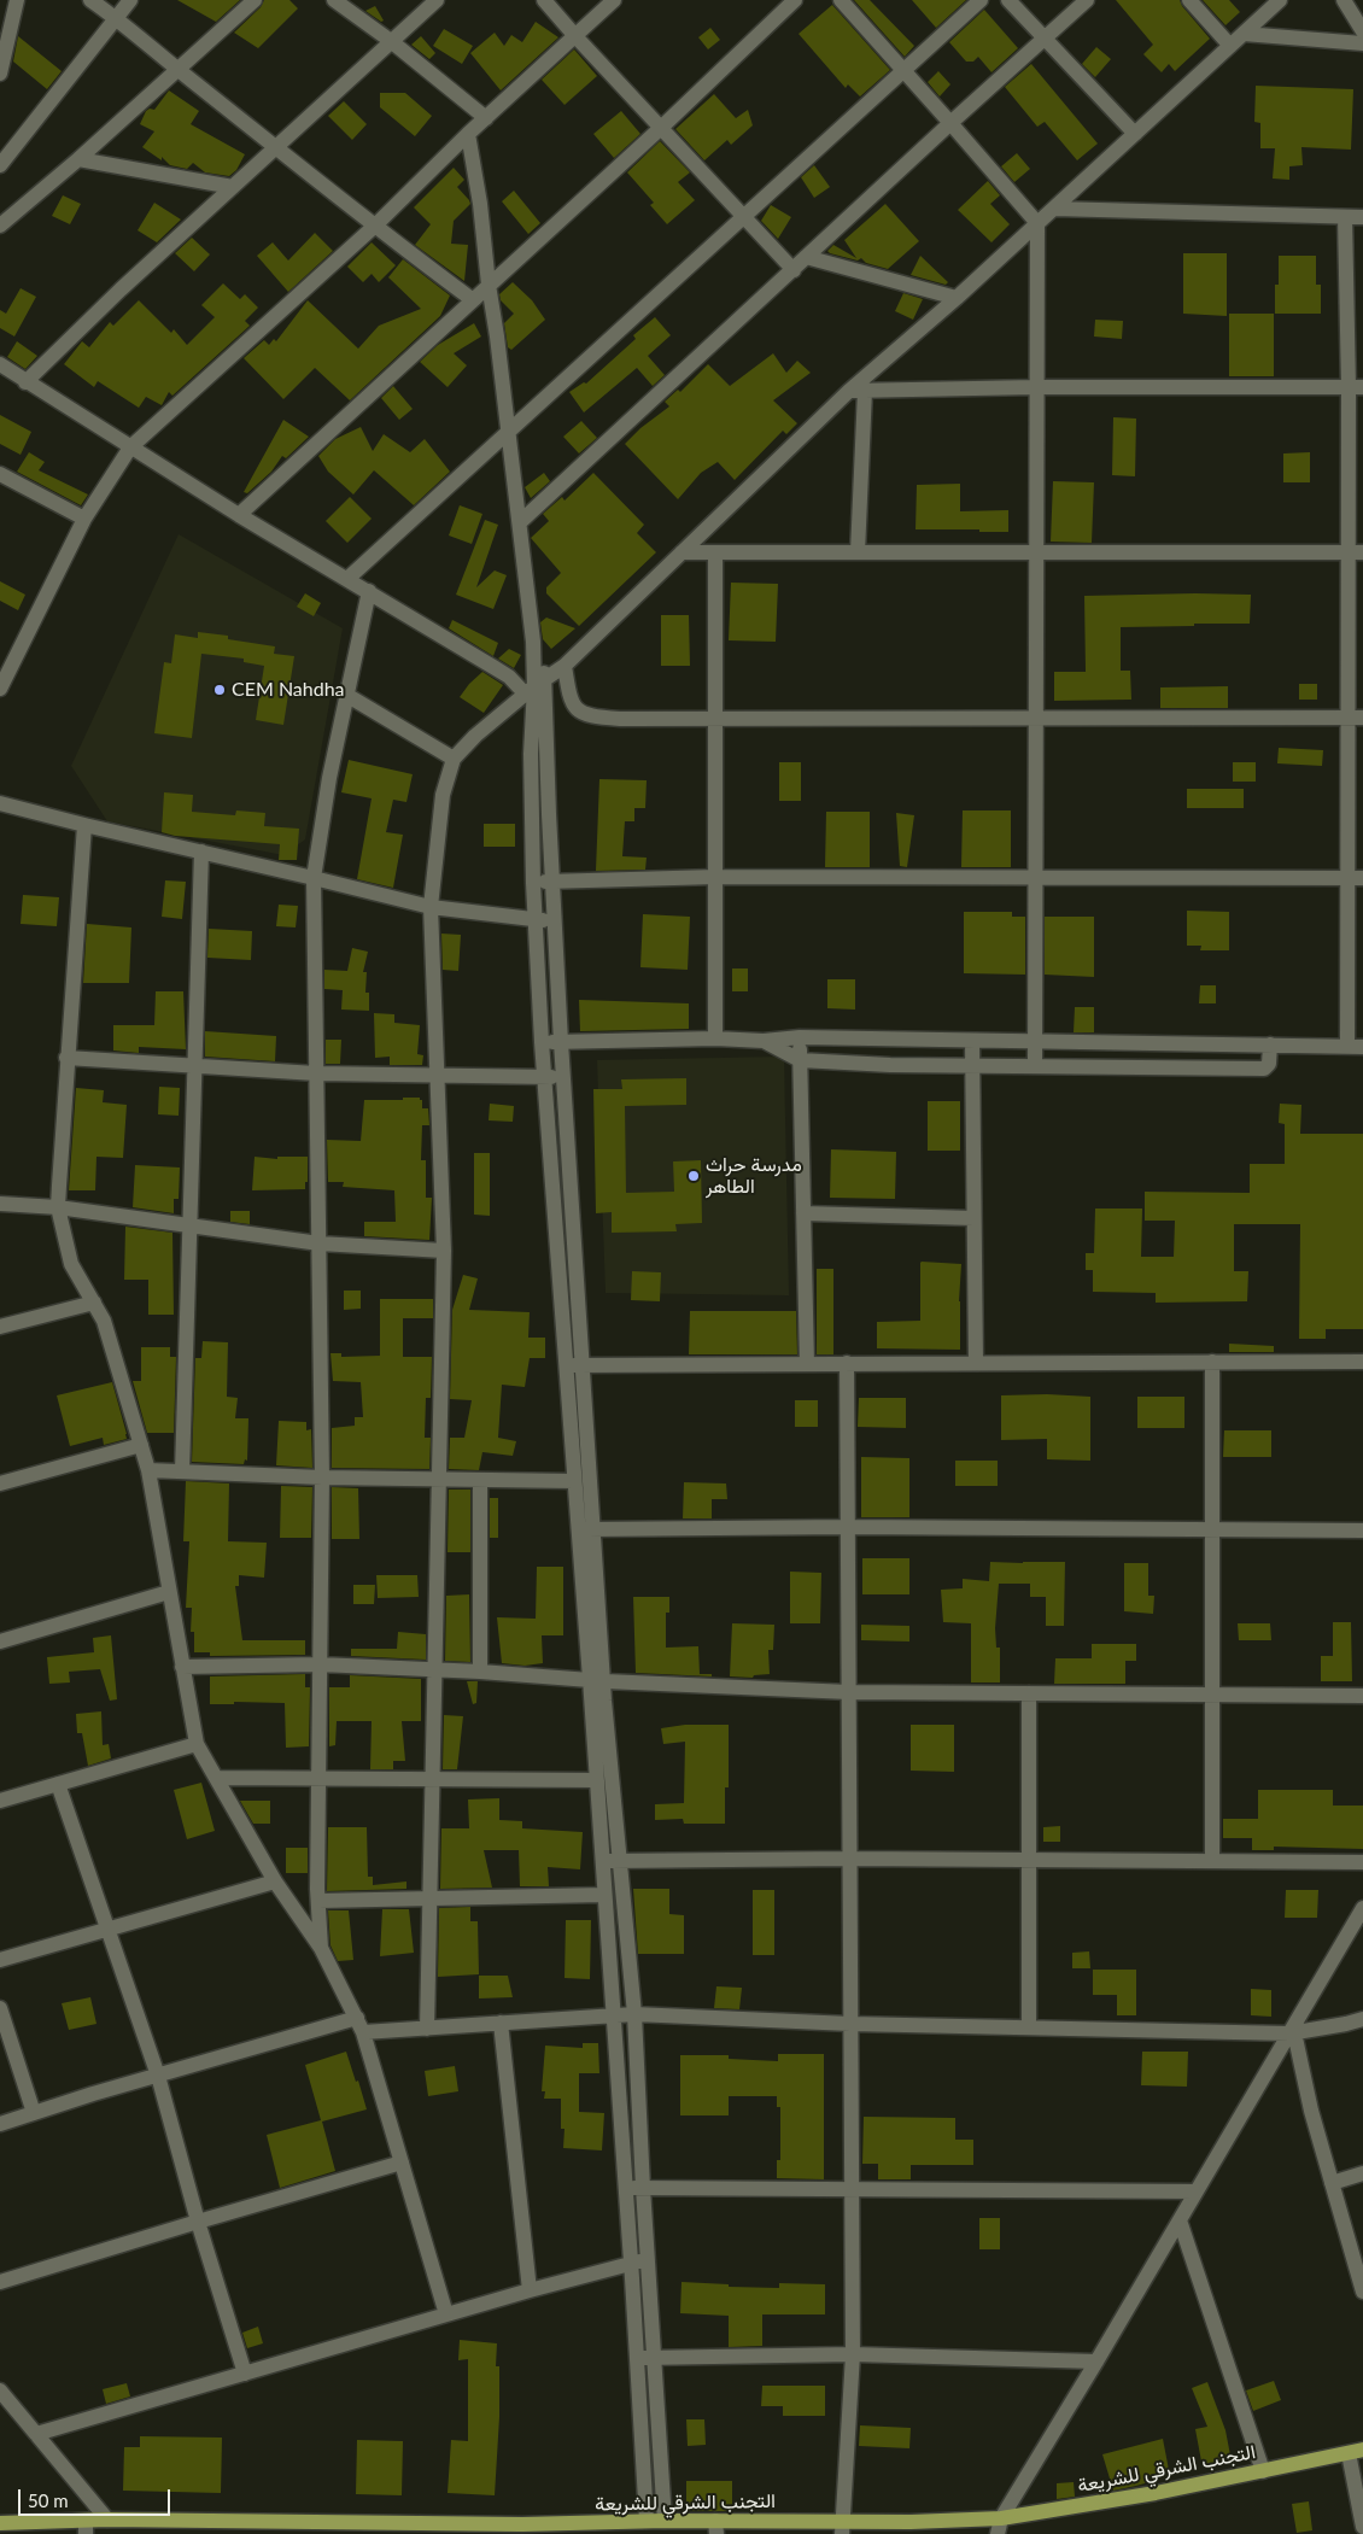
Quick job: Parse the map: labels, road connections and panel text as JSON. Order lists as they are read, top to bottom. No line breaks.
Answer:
{"streets":{"main road":["التجنب الشرقي للشريعة"]},"places":["CEM Nahdha","مدرسة حراث الطاهر"],"scale_bar":"50 m"}
